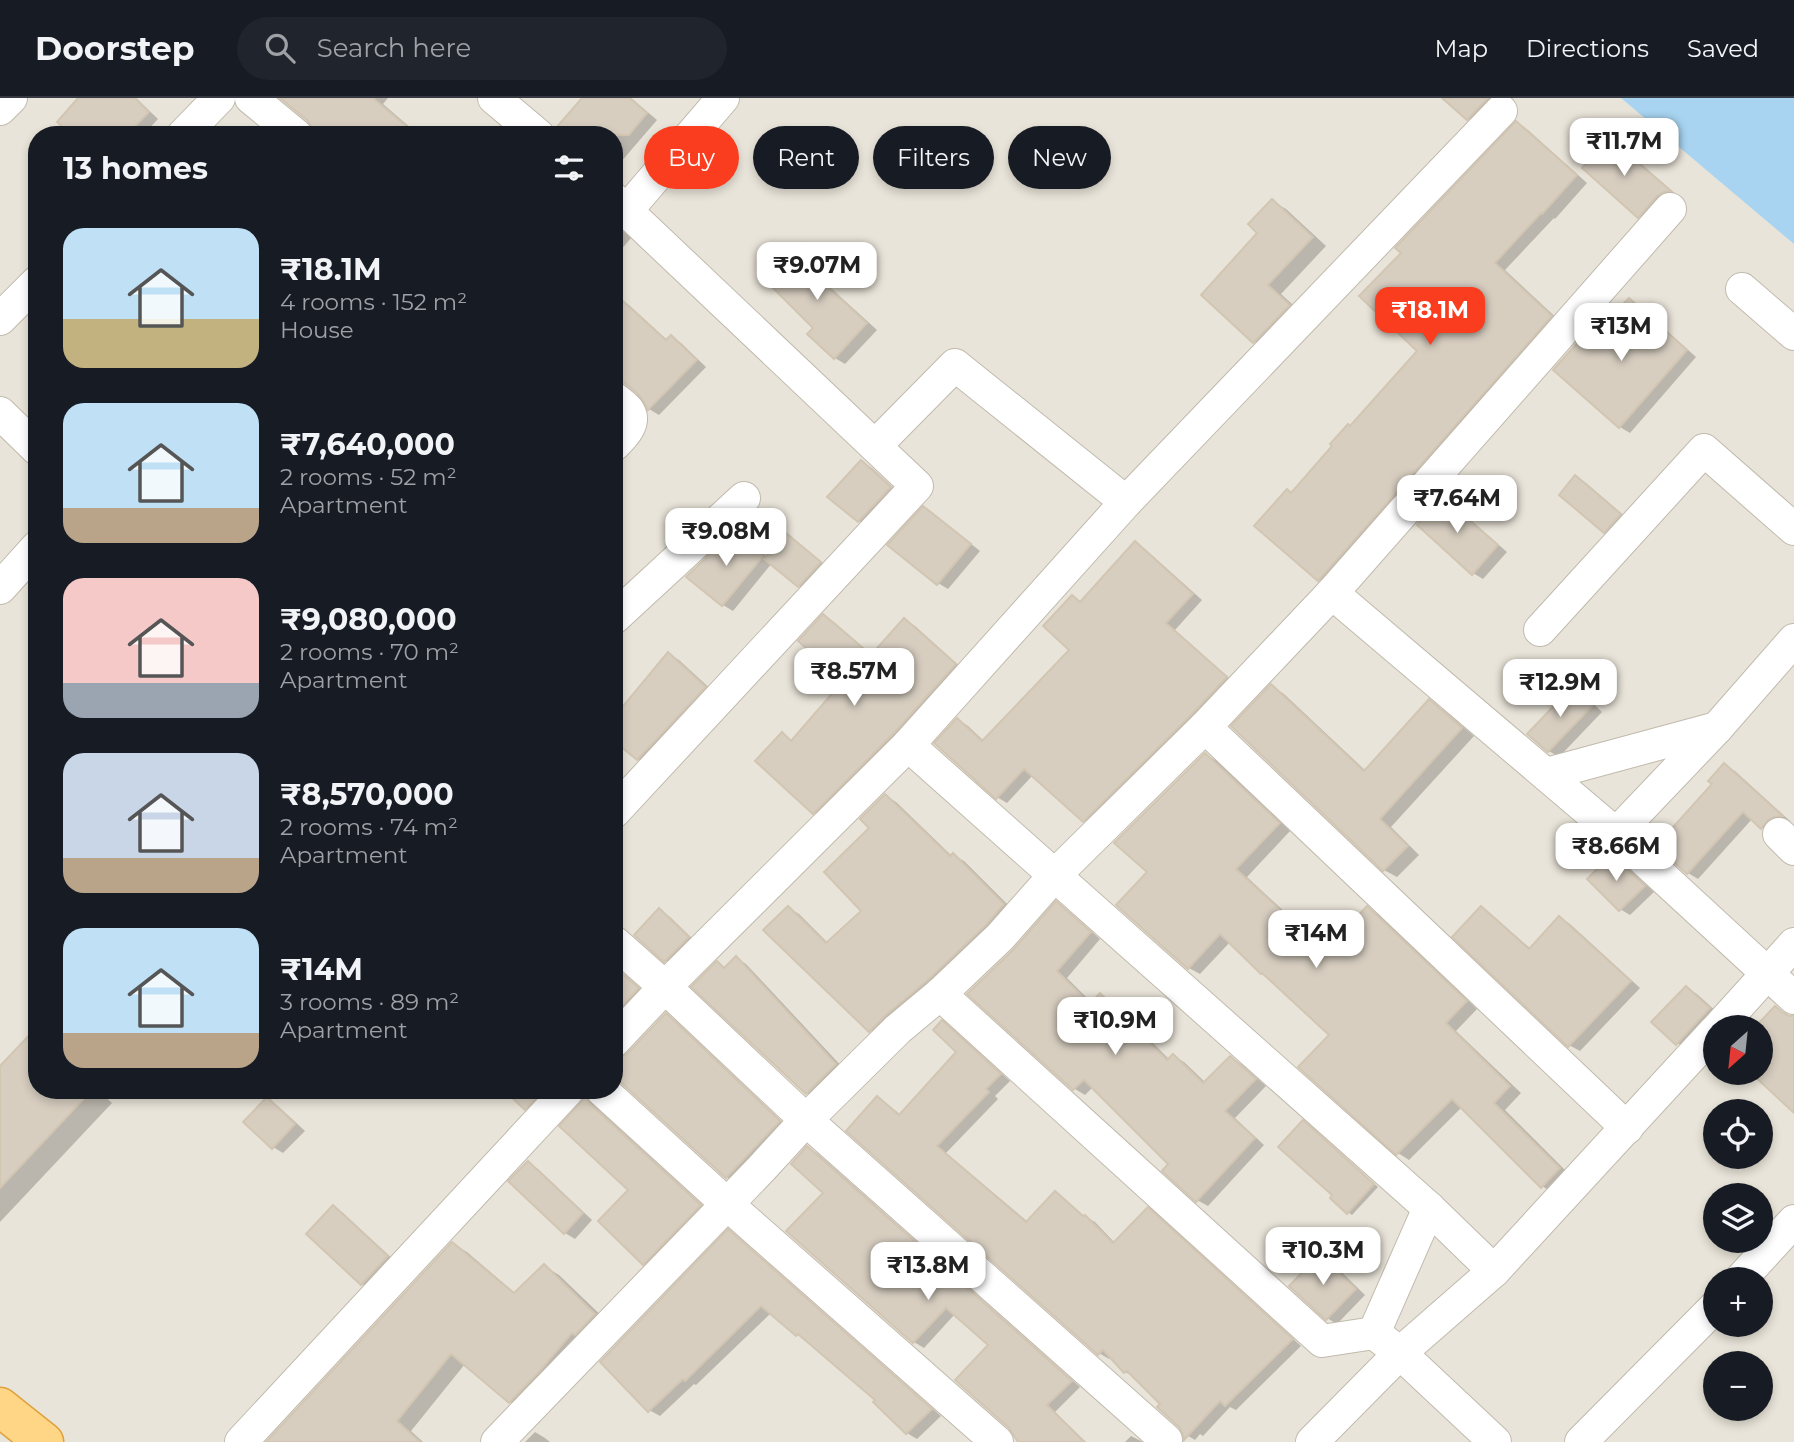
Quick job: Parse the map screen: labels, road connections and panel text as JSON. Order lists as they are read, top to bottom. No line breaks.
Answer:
{"north":"bottom left","page":{"header":"Doorstep","search":"Search here","nav":["Map","Directions","Saved"],"price":["₹11.7M","₹9.07M","₹18.1M","₹13M","₹7.64M","₹9.08M","₹8.57M","₹12.9M","₹8.66M","₹14M","₹10.9M","₹10.3M","₹13.8M"],"chip":["Buy","Rent","Filters","New"],"heading":"13 homes","list":[{"name":"₹18.1M","note":"4 rooms · 152 m² · House"},{"name":"₹7,640,000","note":"2 rooms · 52 m² · Apartment"},{"name":"₹9,080,000","note":"2 rooms · 70 m² · Apartment"},{"name":"₹8,570,000","note":"2 rooms · 74 m² · Apartment"},{"name":"₹14M","note":"3 rooms · 89 m² · Apartment"}],"map_buttons":["+","−"]}}
